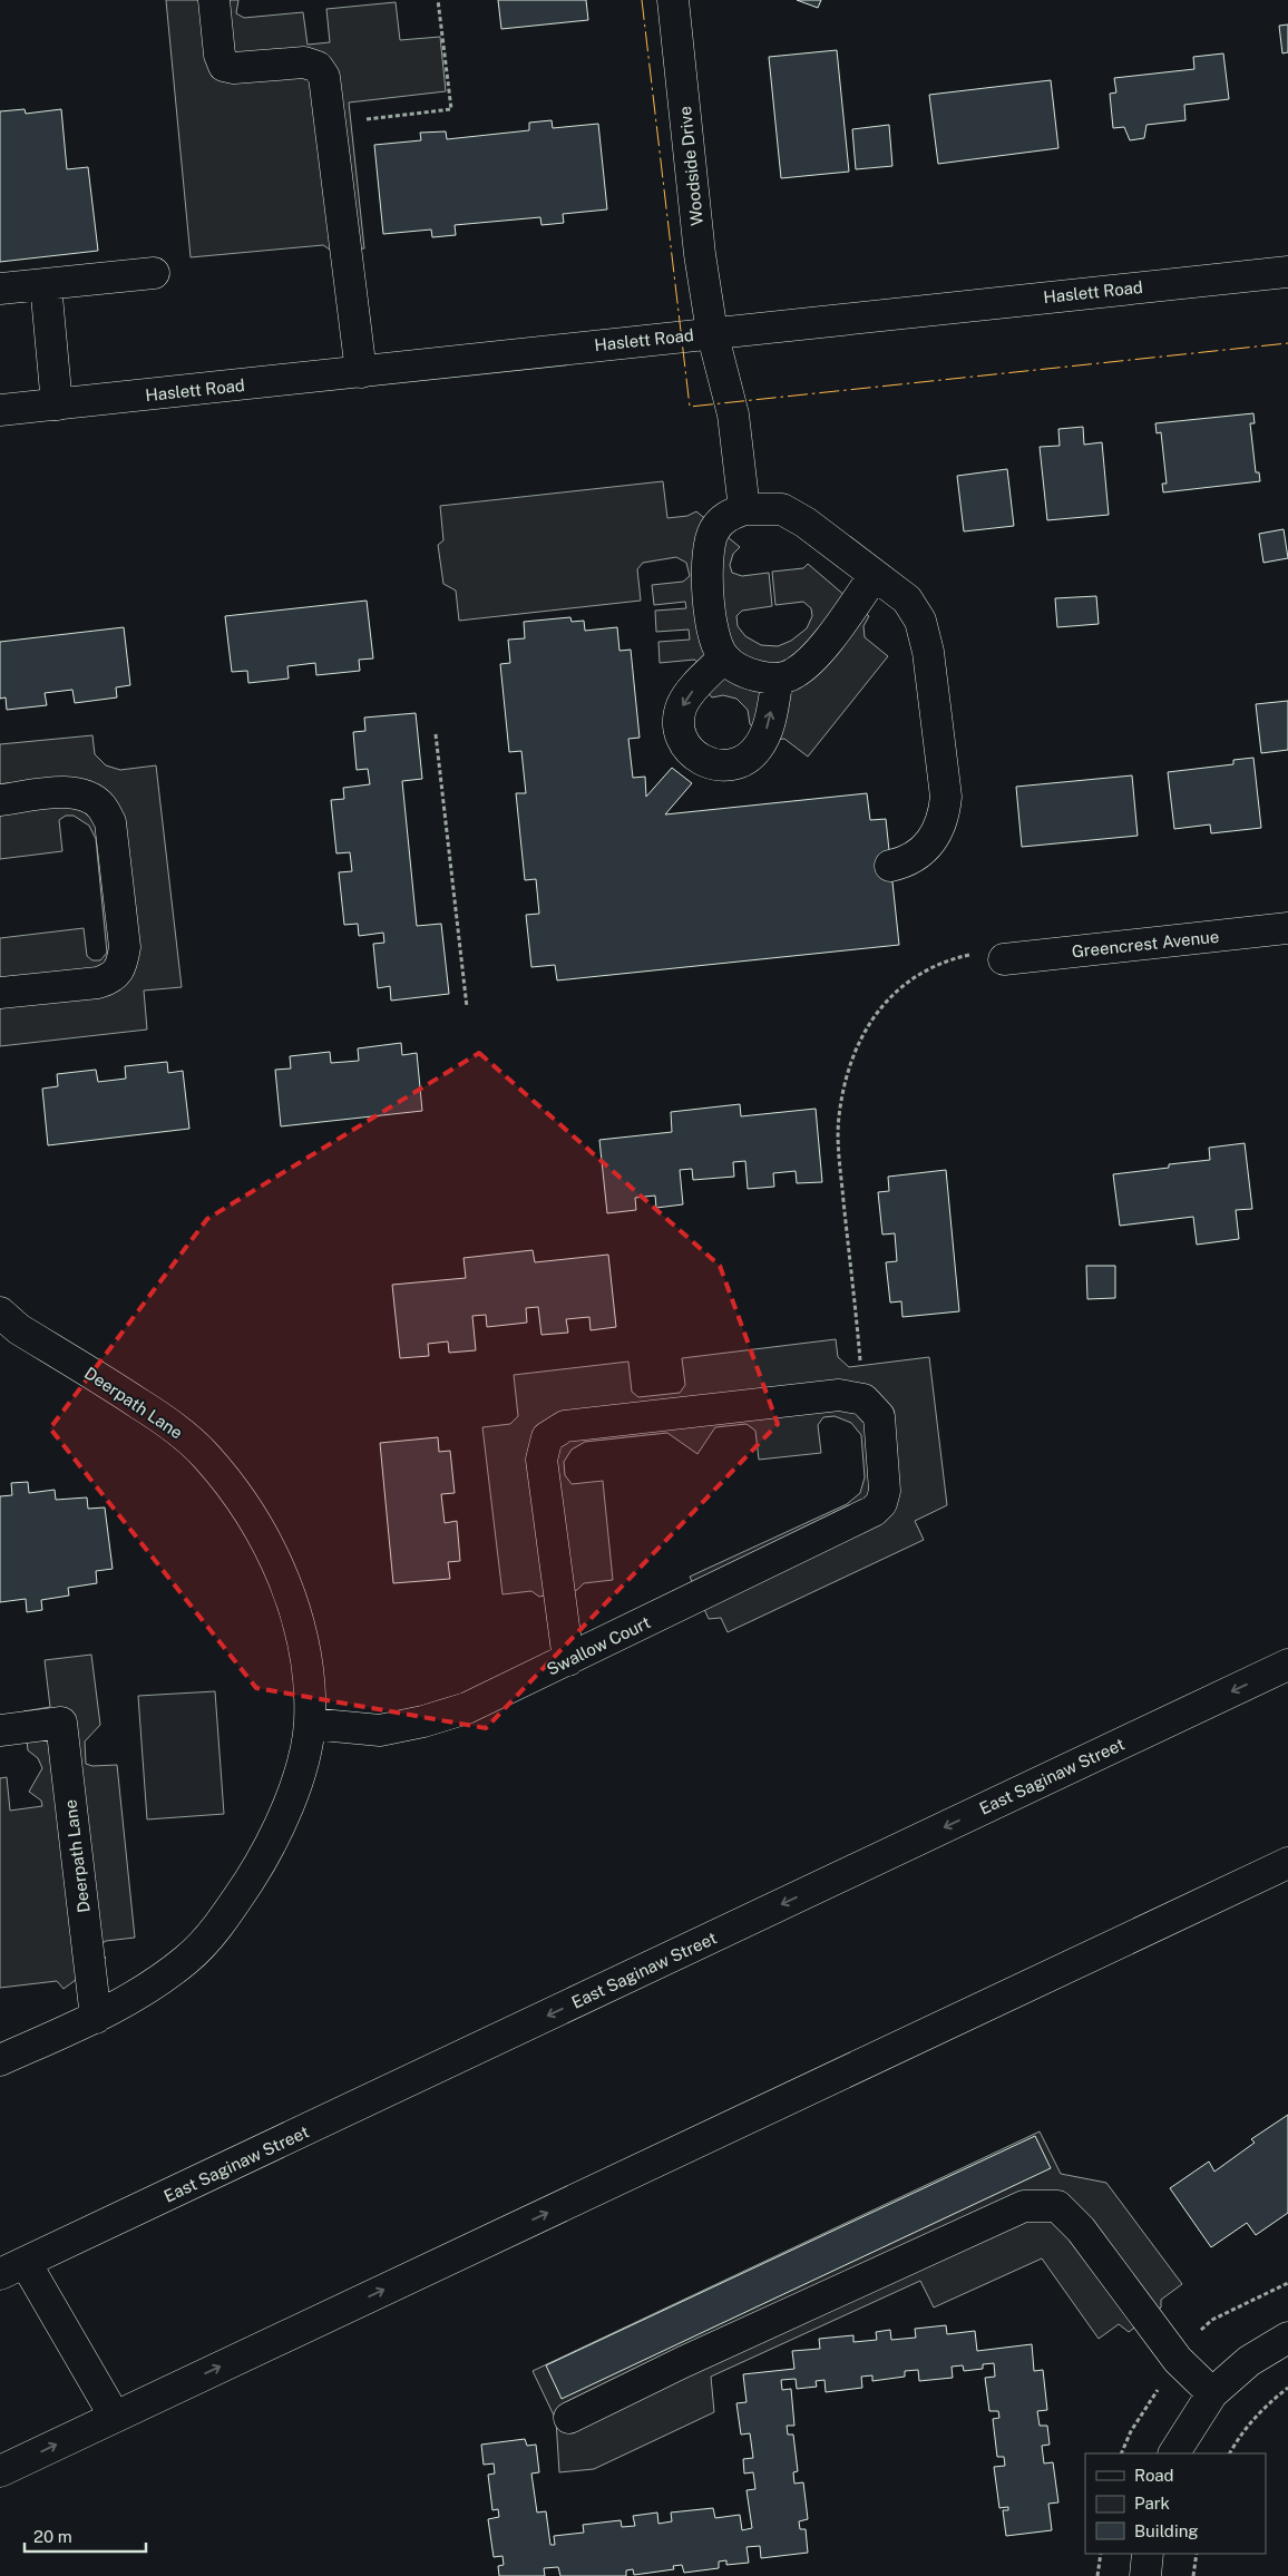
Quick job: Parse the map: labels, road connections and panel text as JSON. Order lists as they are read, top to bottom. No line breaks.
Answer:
{"streets":{"main road":["Woodside Drive","Haslett Road","Greencrest Avenue","Deerpath Lane","Swallow Court","East Saginaw Street"]},"crossings":[["Woodside Drive","Haslett Road"],["Deerpath Lane","Swallow Court"]],"legend":["Road","Park","Building"],"scale_bar":"20 m"}
